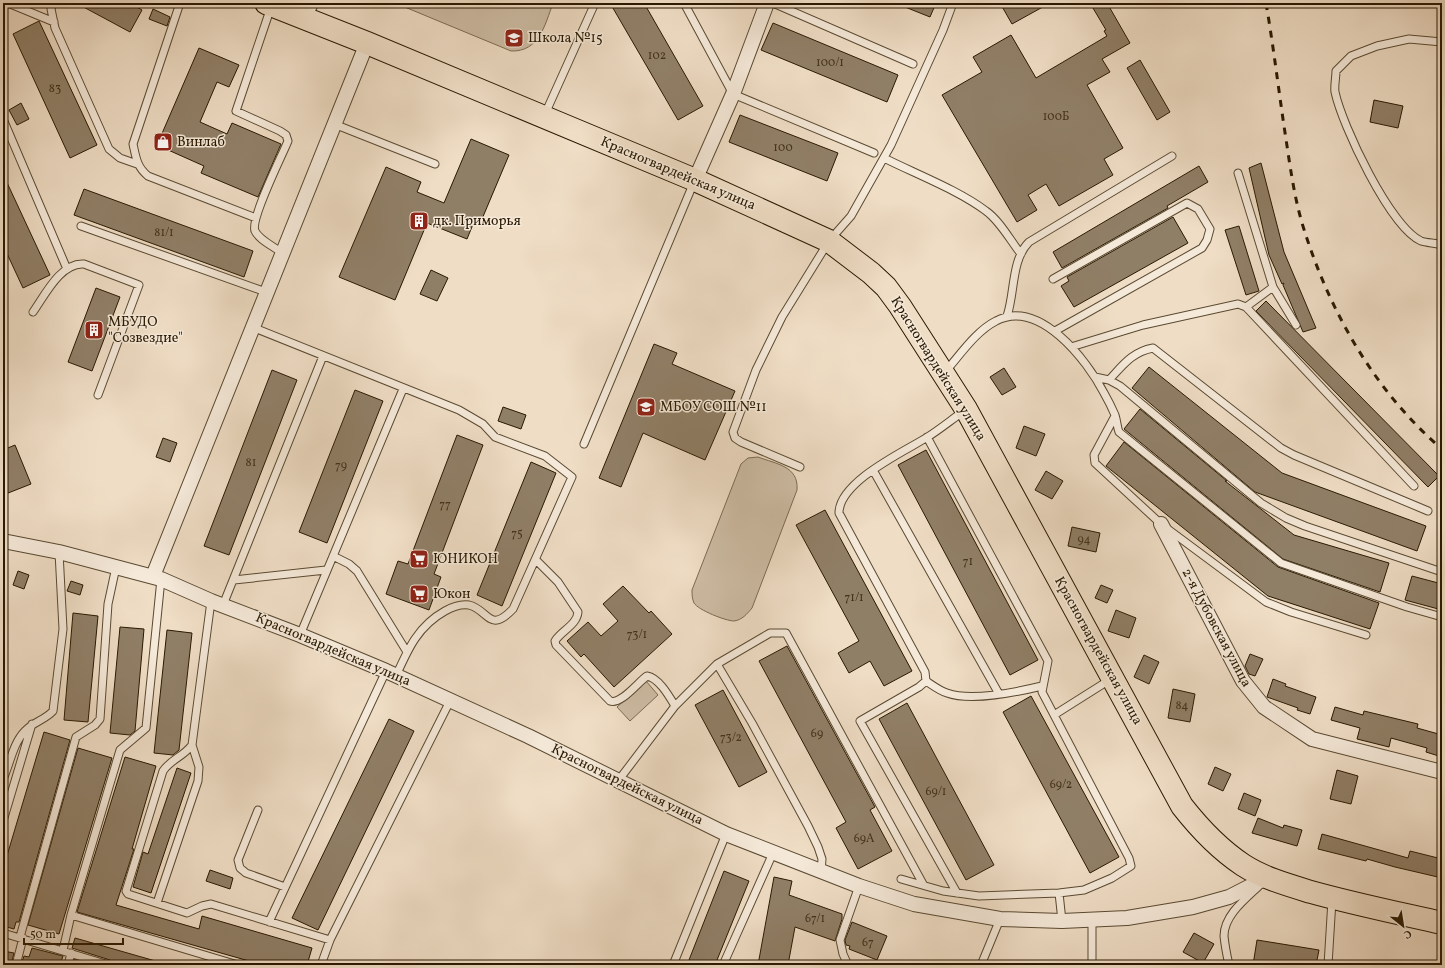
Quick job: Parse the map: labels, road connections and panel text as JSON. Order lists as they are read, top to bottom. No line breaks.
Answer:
{"streets":{"main road":["Красногвардейская улица"],"street":["2-я Дубовская улица"]},"places":{"school or university":["Школа №15","МБОУ СОШ №11"],"shop":["Винлаб"],"building":["дк. Приморья","МБУДО \"Созвездие\""],"supermarket":["ЮНИКОН","Юкон"]},"house_numbers":["102","100/1","83","100Б","100","81/1","81","79","77","75","94","71","71/1","73/1","84","69","73/2","69/2","69/1","69А","67/1","67"],"scale_bar":"50 m","north":"bottom right"}
